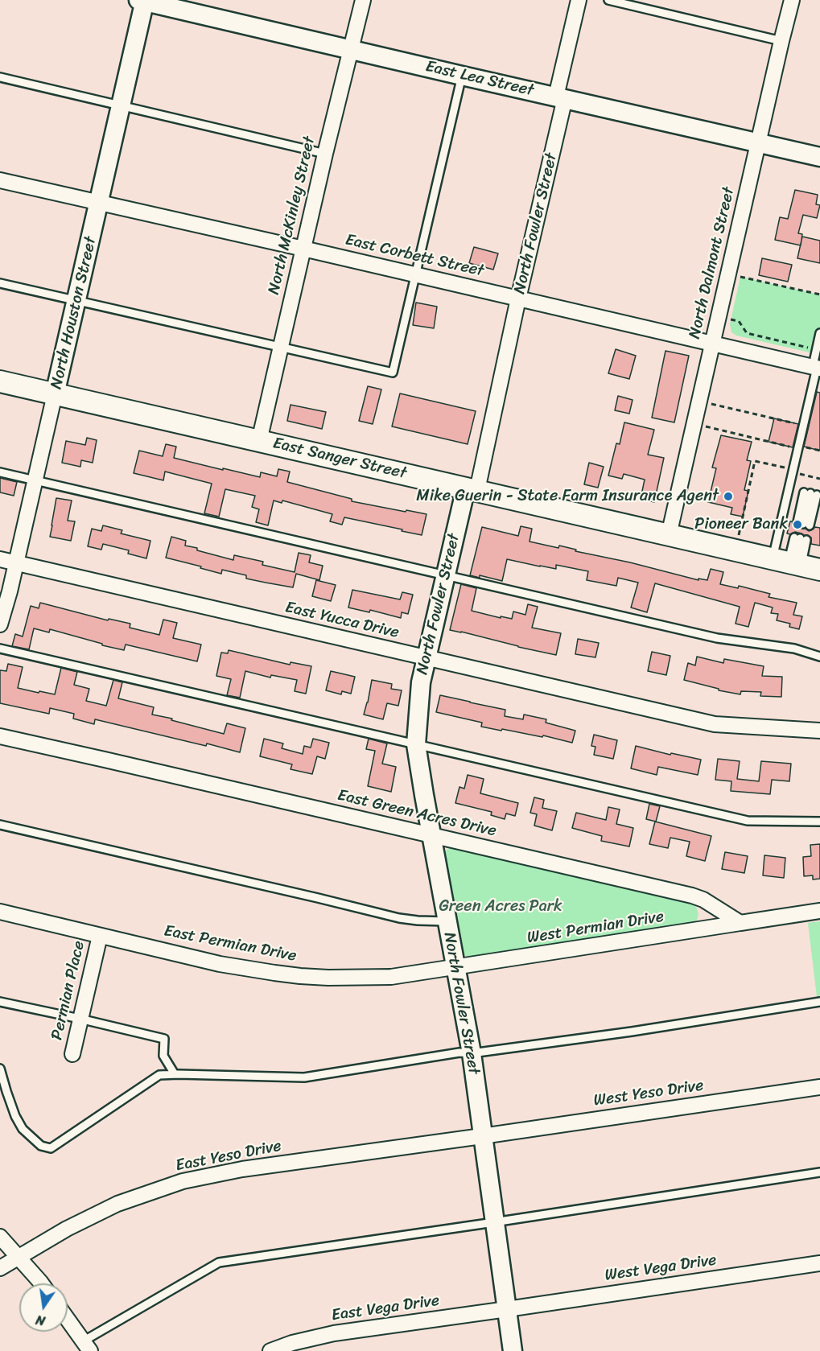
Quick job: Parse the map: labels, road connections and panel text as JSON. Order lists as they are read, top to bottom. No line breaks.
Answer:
{"streets":{"main road":["East Sanger Street"],"street":["East Lea Street","North McKinley Street","North Fowler Street","East Corbett Street","North Dalmont Street","North Houston Street","East Yucca Drive","East Green Acres Drive","West Permian Drive","East Permian Drive","Permian Place","West Yeso Drive","East Yeso Drive","West Vega Drive","East Vega Drive"]},"crossings":[["East Lea Street","North McKinley Street"],["East Lea Street","North Fowler Street"],["East Lea Street","North Dalmont Street"],["East Lea Street","North Houston Street"],["North McKinley Street","East Corbett Street"],["North McKinley Street","East Sanger Street"],["North Fowler Street","East Corbett Street"],["North Fowler Street","East Sanger Street"],["North Fowler Street","East Yucca Drive"],["North Fowler Street","East Green Acres Drive"],["North Fowler Street","West Permian Drive"],["North Fowler Street","East Permian Drive"],["North Fowler Street","West Yeso Drive"],["North Fowler Street","East Yeso Drive"],["North Fowler Street","West Vega Drive"],["North Fowler Street","East Vega Drive"],["East Corbett Street","North Dalmont Street"],["East Corbett Street","North Houston Street"],["North Dalmont Street","East Sanger Street"],["North Houston Street","East Sanger Street"],["North Houston Street","East Yucca Drive"],["East Green Acres Drive","West Permian Drive"],["West Permian Drive","East Permian Drive"],["East Permian Drive","Permian Place"],["West Yeso Drive","East Yeso Drive"],["West Vega Drive","East Vega Drive"]],"parks":["Green Acres Park"],"places":["Mike Guerin - State Farm Insurance Agent","Pioneer Bank"],"north":"bottom"}
